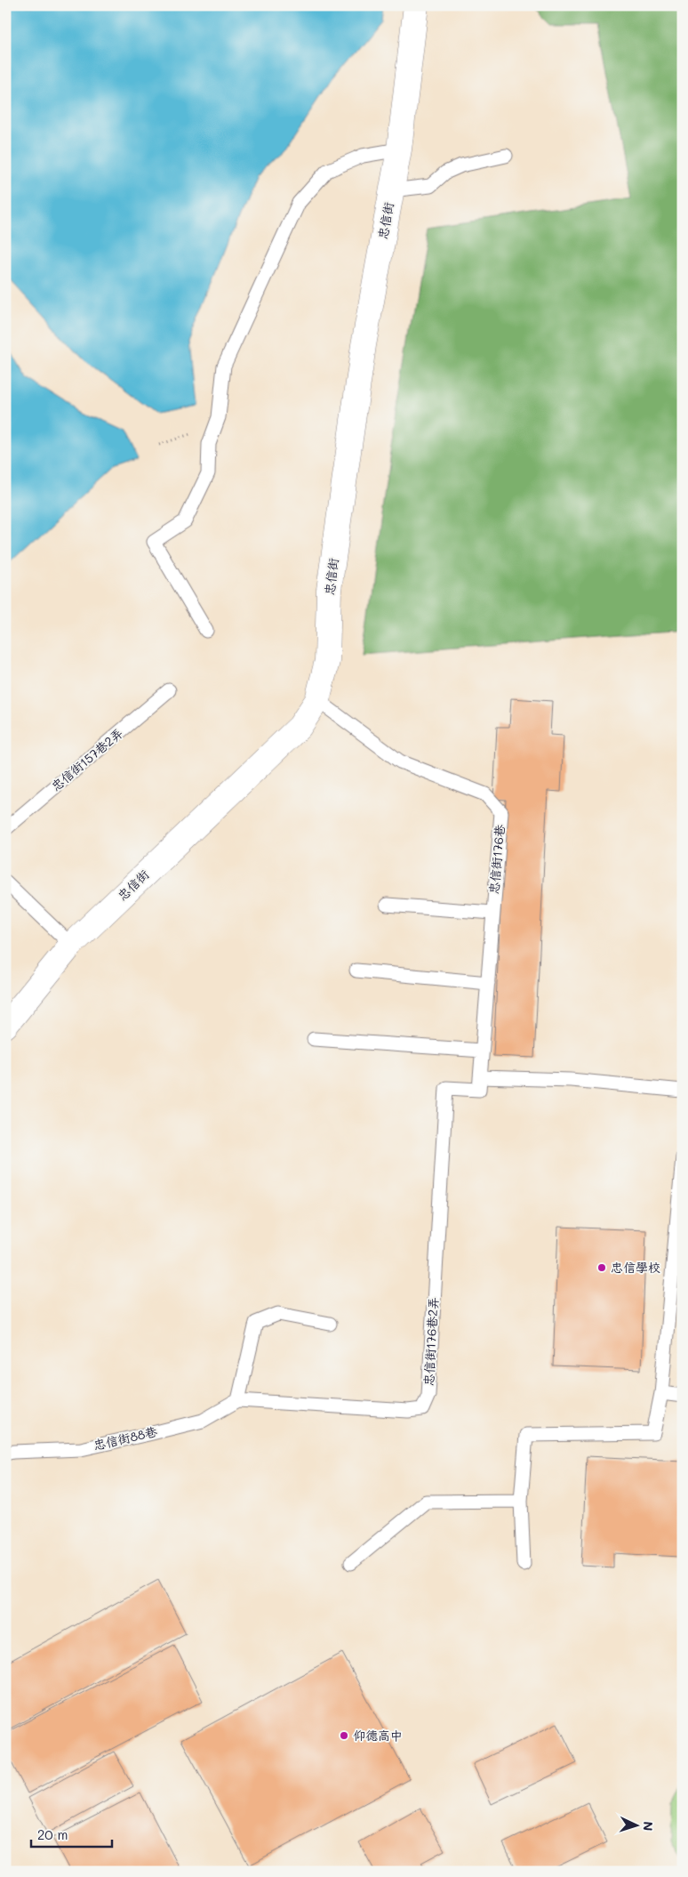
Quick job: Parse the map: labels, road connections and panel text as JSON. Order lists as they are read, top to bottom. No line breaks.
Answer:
{"streets":{"street":["忠信街"],"lane":["忠信街157巷2弄","忠信街176巷","忠信街176巷2弄","忠信街88巷"]},"crossings":[["忠信街","忠信街176巷"],["忠信街176巷","忠信街176巷2弄"],["忠信街176巷2弄","忠信街88巷"]],"places":["忠信學校","仰德高中"],"scale_bar":"20 m","north":"right"}
